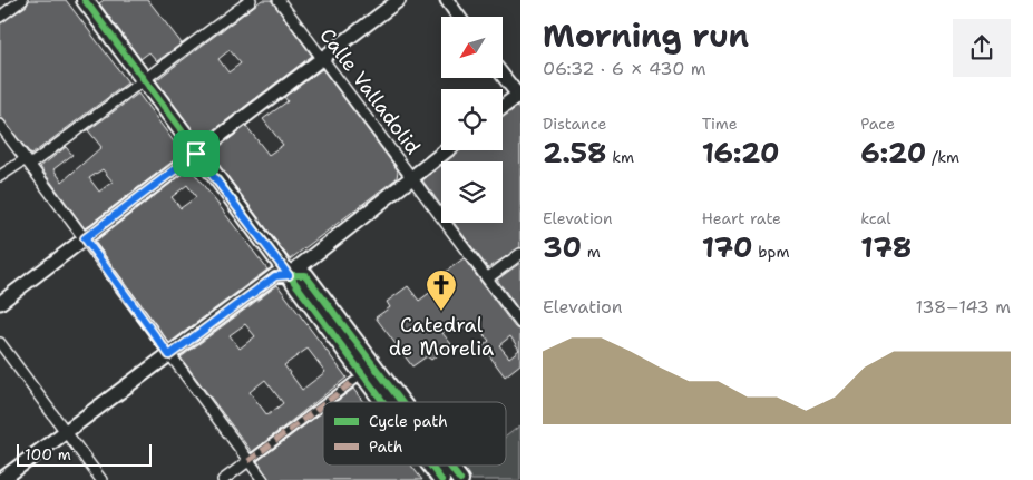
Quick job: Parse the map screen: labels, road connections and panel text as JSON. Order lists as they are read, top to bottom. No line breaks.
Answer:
{"streets":{"street":["Calle Valladolid"]},"places":{"church":["Catedral de Morelia"]},"legend":["Cycle path","Path"],"scale_bar":"100 m","north":"bottom left","page":{"heading":["Morning run","06:32 · 6 × 430 m"],"stats":[["Distance","2.58 km"],["Time","16:20"],["Pace","6:20 /km"],["Elevation","30 m"],["Heart rate","170 bpm"],["kcal","178"]],"chart":["Elevation","138–143 m"],"scale":"100 m"}}
